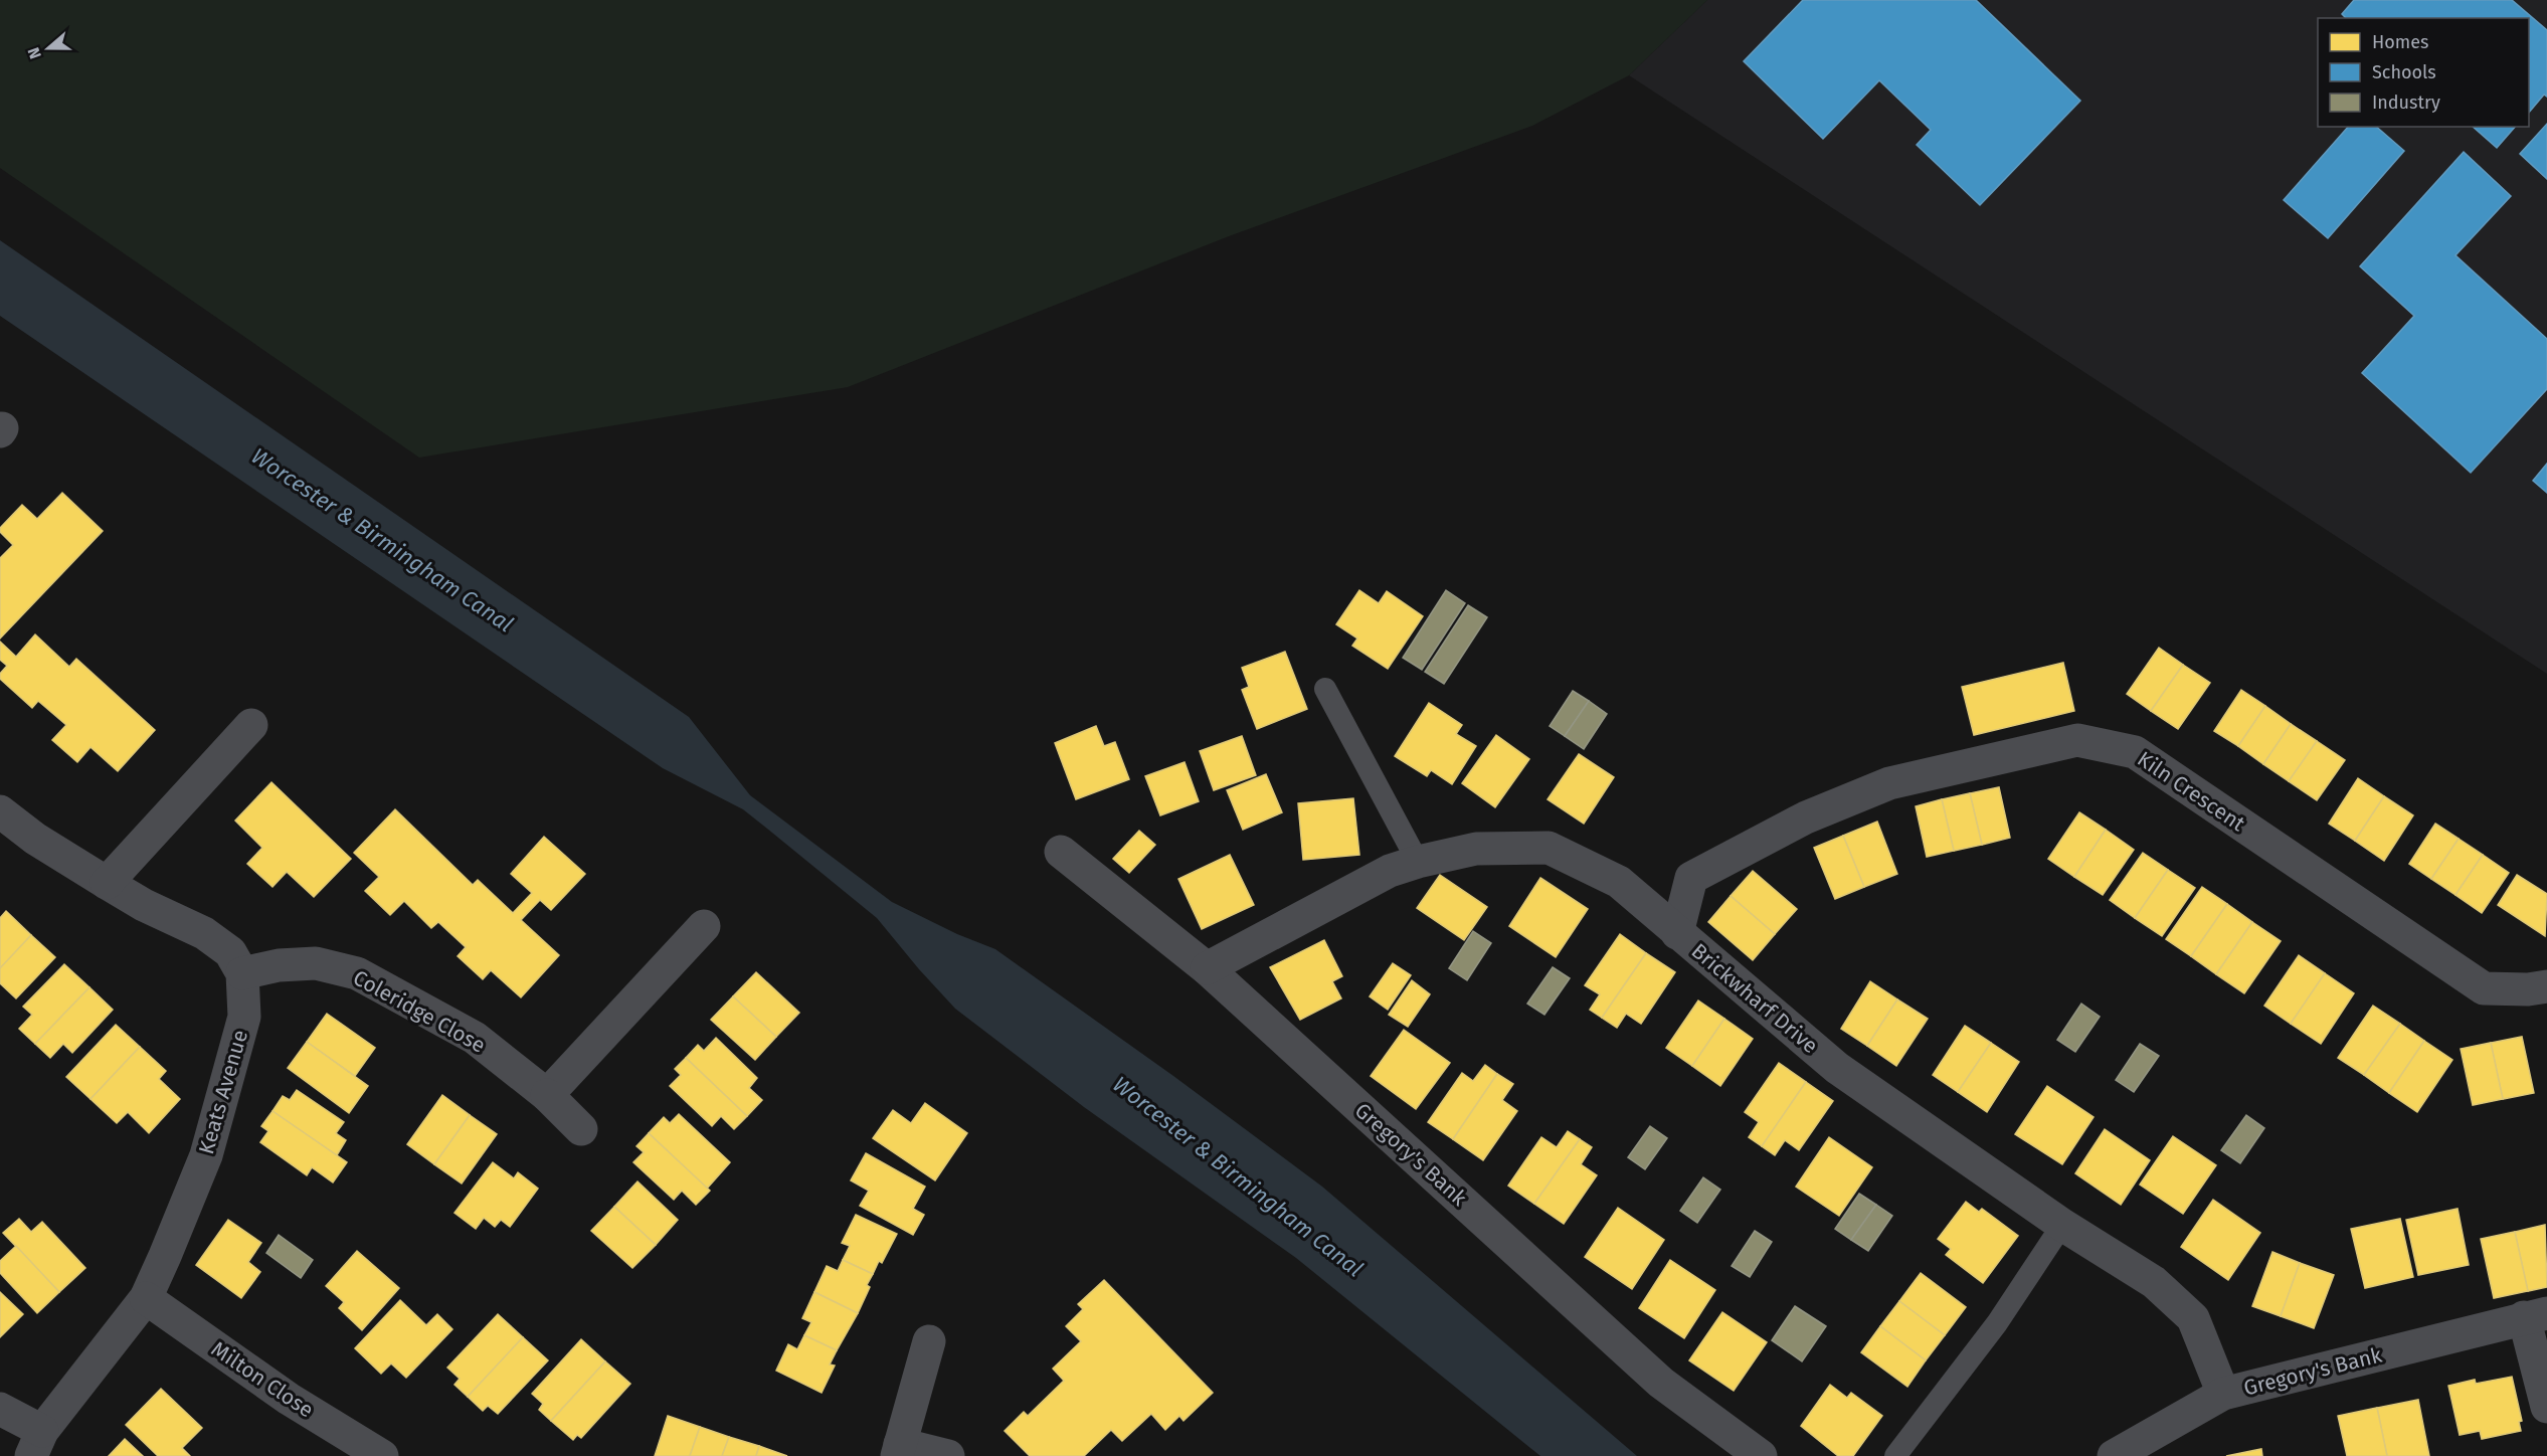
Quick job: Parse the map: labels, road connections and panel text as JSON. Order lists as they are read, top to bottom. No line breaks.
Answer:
{"streets":{"street":["Kiln Crescent","Brickwharf Drive","Coleridge Close","Keats Avenue","Gregory's Bank","Milton Close"]},"crossings":[["Kiln Crescent","Brickwharf Drive"],["Brickwharf Drive","Gregory's Bank"],["Coleridge Close","Keats Avenue"],["Keats Avenue","Milton Close"]],"water":["Worcester & Birmingham Canal"],"legend":["Homes","Schools","Industry"],"north":"left"}
